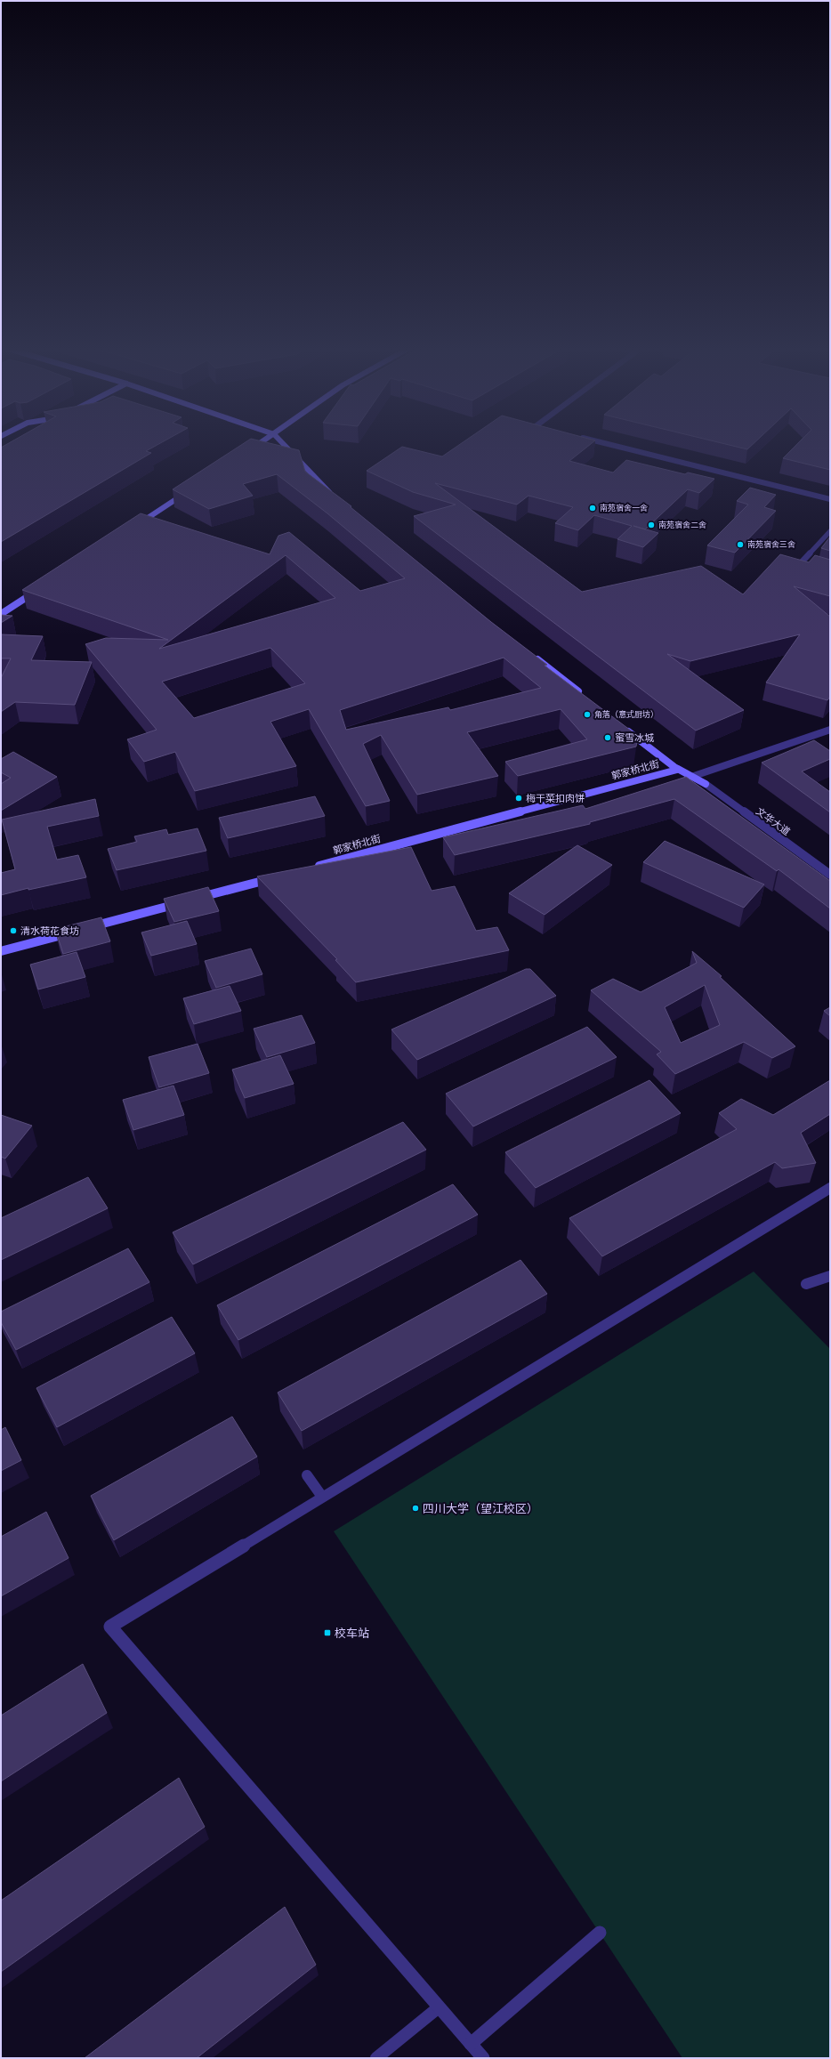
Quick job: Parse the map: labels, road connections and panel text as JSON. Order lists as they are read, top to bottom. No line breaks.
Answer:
{"streets":{"street":["郭家桥北街","文华大道"]},"crossings":[["郭家桥北街","文华大道"]],"places":{"other":["南苑宿舍一舍","南苑宿舍二舍","南苑宿舍三舍","角落（意式厨坊）","蜜雪冰城","梅干菜扣肉饼","清水荷花食坊","四川大学（望江校区）"],"transit":["校车站"]}}
